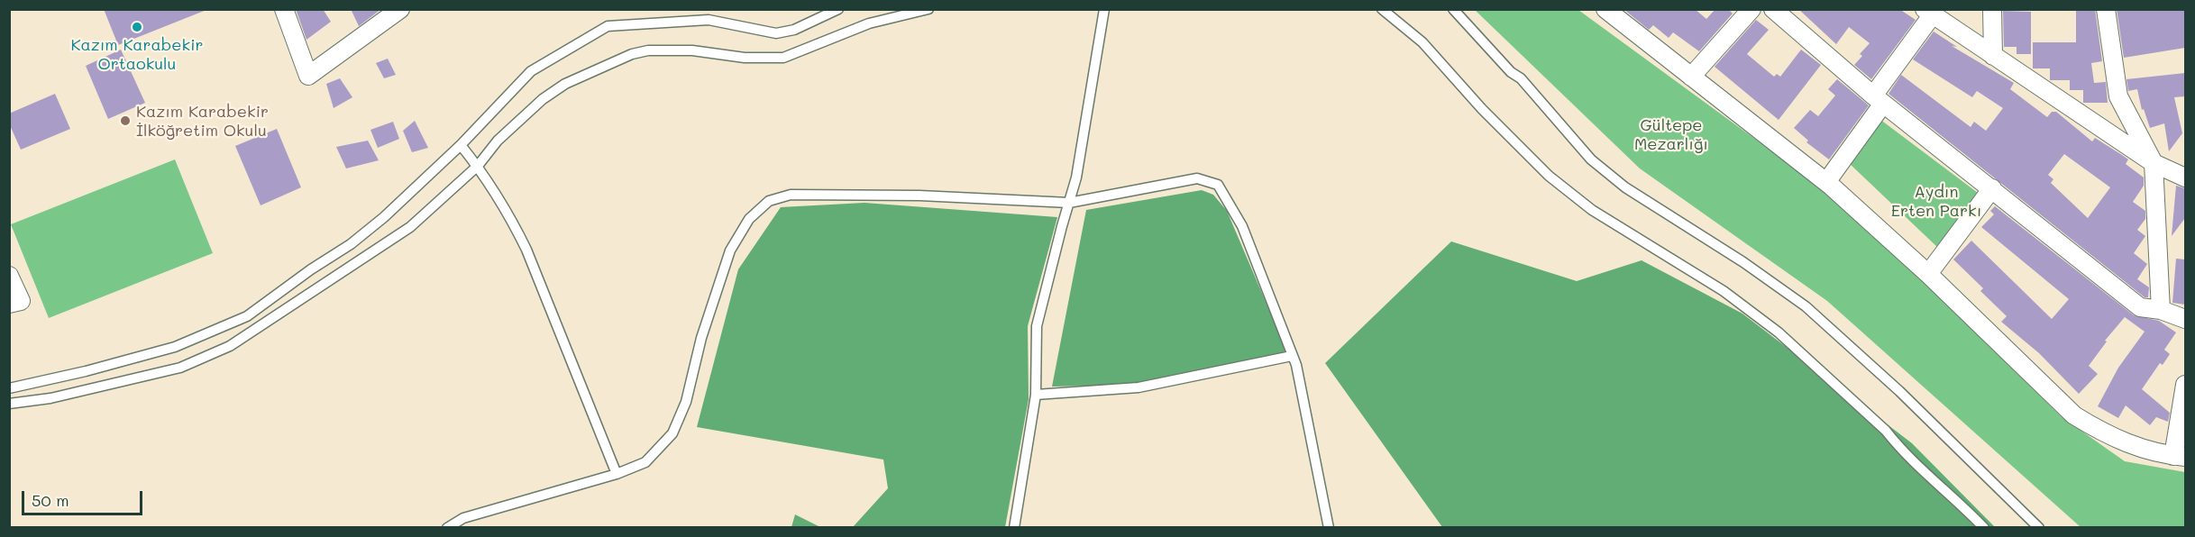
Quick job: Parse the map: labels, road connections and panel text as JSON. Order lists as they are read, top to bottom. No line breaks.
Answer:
{"parks":["Gültepe Mezarlığı","Aydın Erten Parkı"],"places":["Kazım Karabekir Ortaokulu","Kazım Karabekir İlköğretim Okulu"],"scale_bar":"50 m"}
